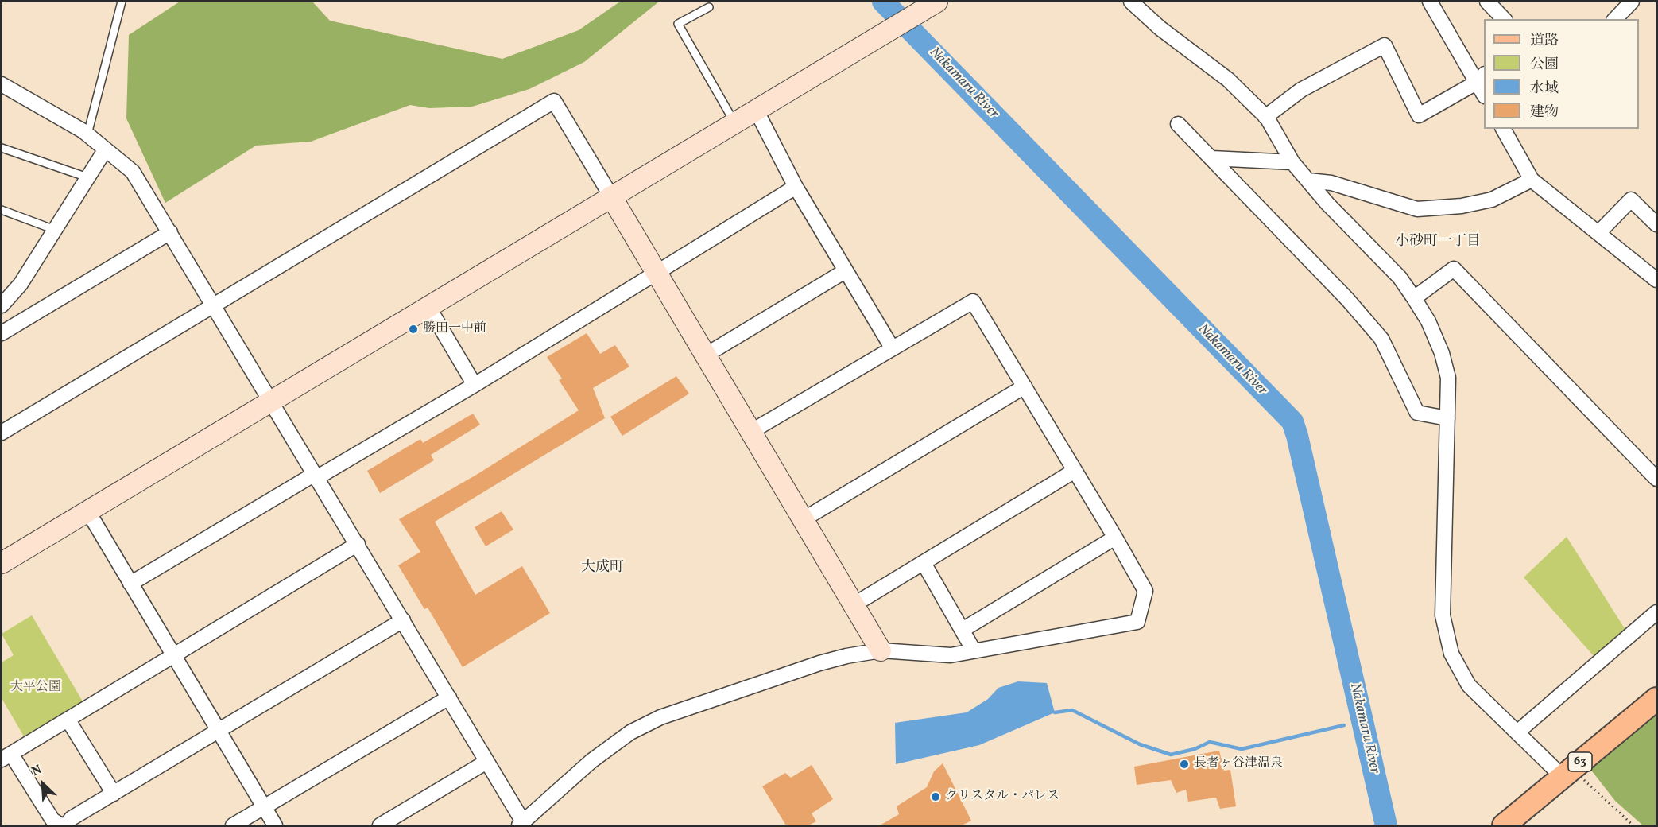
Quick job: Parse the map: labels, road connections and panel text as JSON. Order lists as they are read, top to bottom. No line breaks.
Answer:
{"streets":{"main road":["63"]},"districts":["小砂町一丁目","大成町"],"water":["Nakamaru River"],"parks":["大平公園"],"places":["勝田一中前","長者ヶ谷津温泉","クリスタル・パレス"],"legend":["道路","公園","水域","建物"],"north":"top left"}
